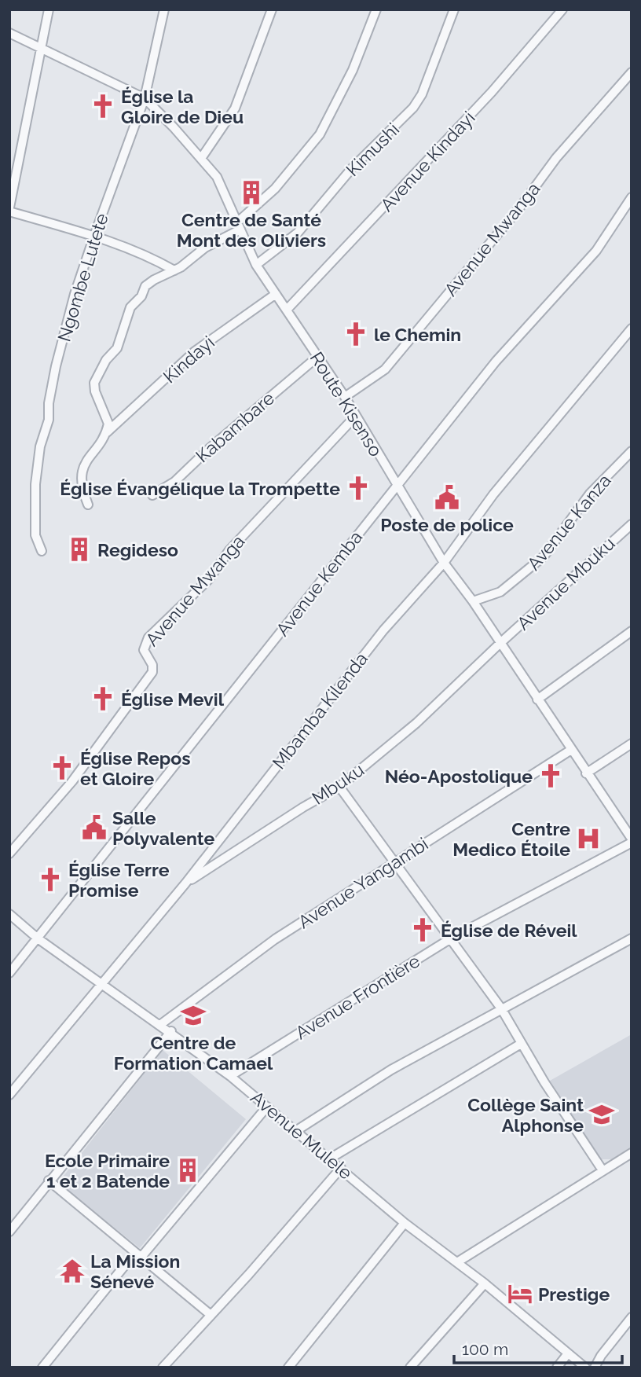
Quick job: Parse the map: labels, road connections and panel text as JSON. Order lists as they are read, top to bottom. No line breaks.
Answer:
{"streets":{"street":["Kimushi","Avenue Kindayi","Avenue Mwanga","Ngombe Lutete","Kindayi","Route Kisenso","Kabambare","Avenue Kanza","Avenue Kemba","Avenue Mbuku","Mbamba Kilenda","Mbuku","Avenue Yangambi","Avenue Frontière","Avenue Mulele"]},"crossings":[["Kimushi","Route Kisenso"],["Avenue Kindayi","Route Kisenso"],["Avenue Mwanga","Route Kisenso"],["Ngombe Lutete","Route Kisenso"],["Kindayi","Route Kisenso"],["Route Kisenso","Kabambare"],["Route Kisenso","Avenue Kanza"],["Route Kisenso","Avenue Kemba"],["Route Kisenso","Avenue Mbuku"],["Route Kisenso","Mbamba Kilenda"],["Route Kisenso","Mbuku"],["Route Kisenso","Avenue Yangambi"],["Route Kisenso","Avenue Frontière"],["Avenue Kemba","Avenue Mulele"],["Avenue Mbuku","Mbuku"],["Mbamba Kilenda","Mbuku"],["Mbamba Kilenda","Avenue Mulele"],["Avenue Yangambi","Avenue Mulele"],["Avenue Frontière","Avenue Mulele"]],"places":{"church":["Église la Gloire de Dieu","le Chemin","Église Évangélique la Trompette","Église Mevil","Église Repos et Gloire","Néo-Apostolique","Église Terre Promise","Église de Réveil"],"building":["Centre de Santé Mont des Oliviers","Regideso","Ecole Primaire 1 et 2 Batende"],"public building":["Poste de police","Salle Polyvalente"],"hospital":["Centre Medico Étoile"],"school or university":["Centre de Formation Camael","Collège Saint Alphonse"],"temple":["La Mission Sénevé"],"hotel":["Prestige"]},"scale_bar":"100 m"}
